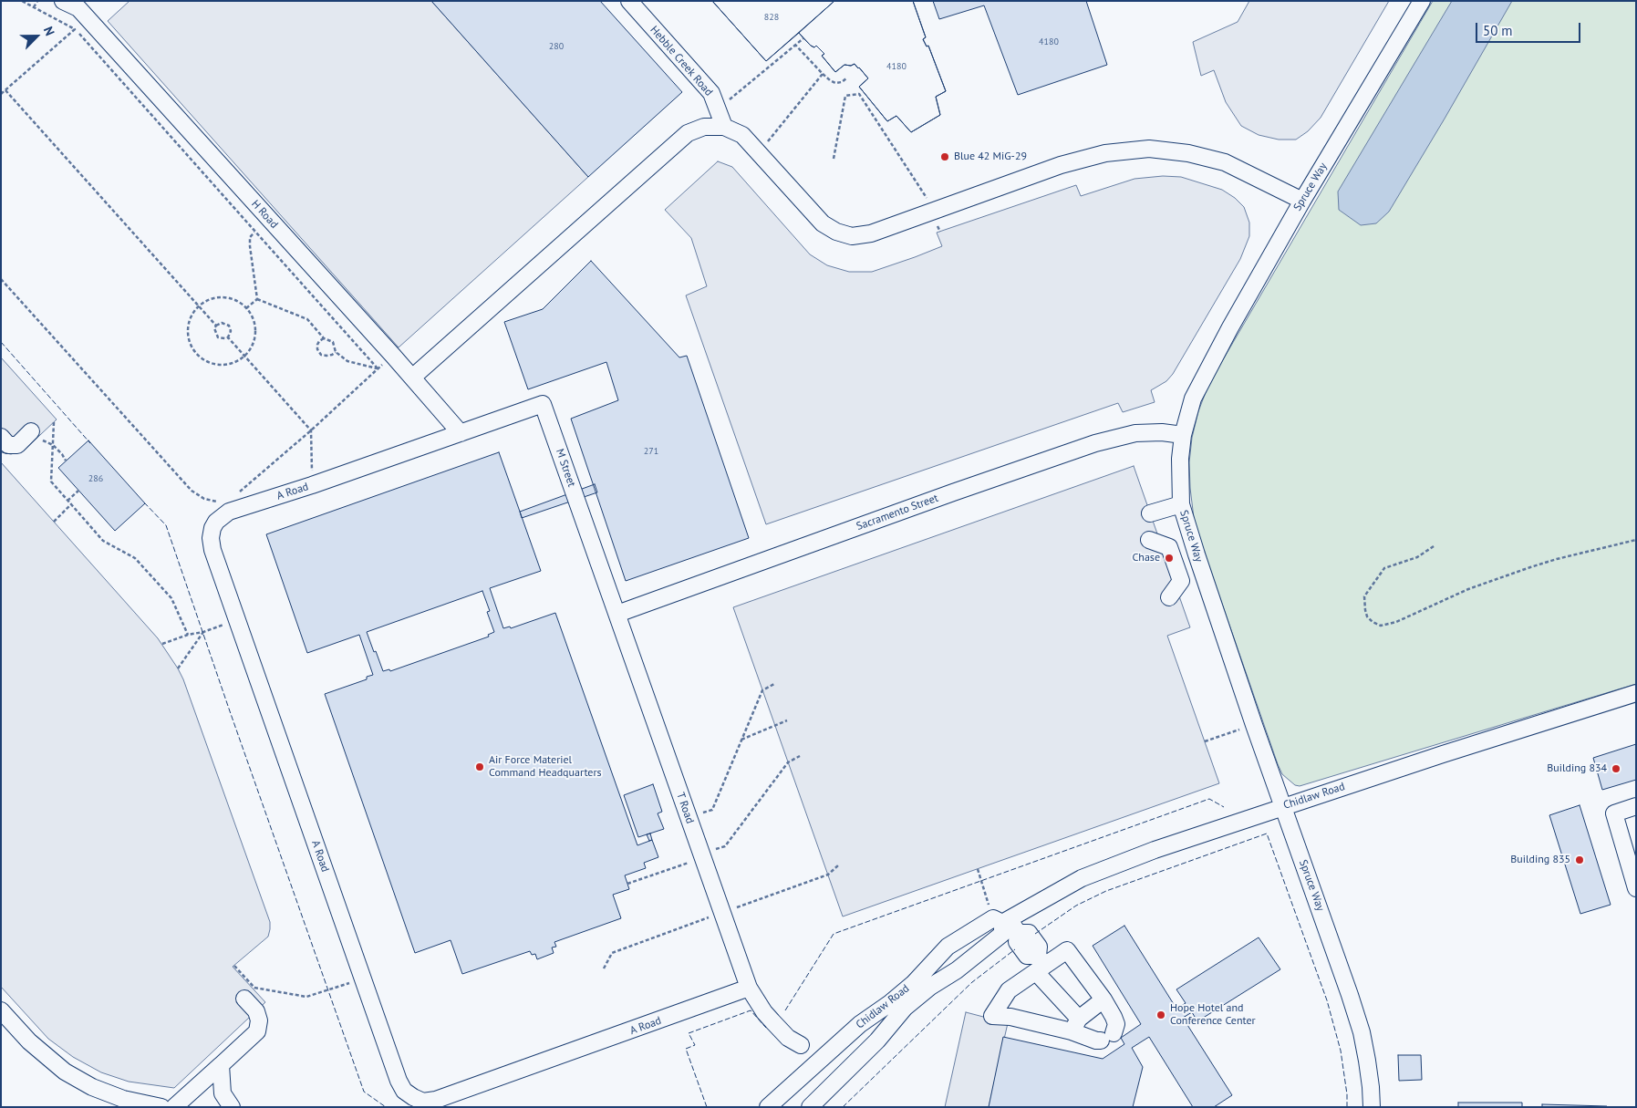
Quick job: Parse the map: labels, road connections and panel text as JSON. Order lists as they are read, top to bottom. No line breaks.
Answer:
{"streets":{"street":["Hebble Creek Road","Spruce Way","H Road","M Street","A Road","Sacramento Street","Chidlaw Road","T Road"]},"crossings":[["Spruce Way","Sacramento Street"],["Spruce Way","Chidlaw Road"],["H Road","M Street"],["H Road","A Road"],["M Street","A Road"],["M Street","Sacramento Street"],["M Street","T Road"],["A Road","T Road"],["Sacramento Street","T Road"]],"places":["Blue 42 MiG-29","Chase","Air Force Materiel Command Headquarters","Building 834","Building 835","Hope Hotel and Conference Center"],"house_numbers":["828","4180","280","4180","271","286"],"scale_bar":"50 m","north":"top right"}
